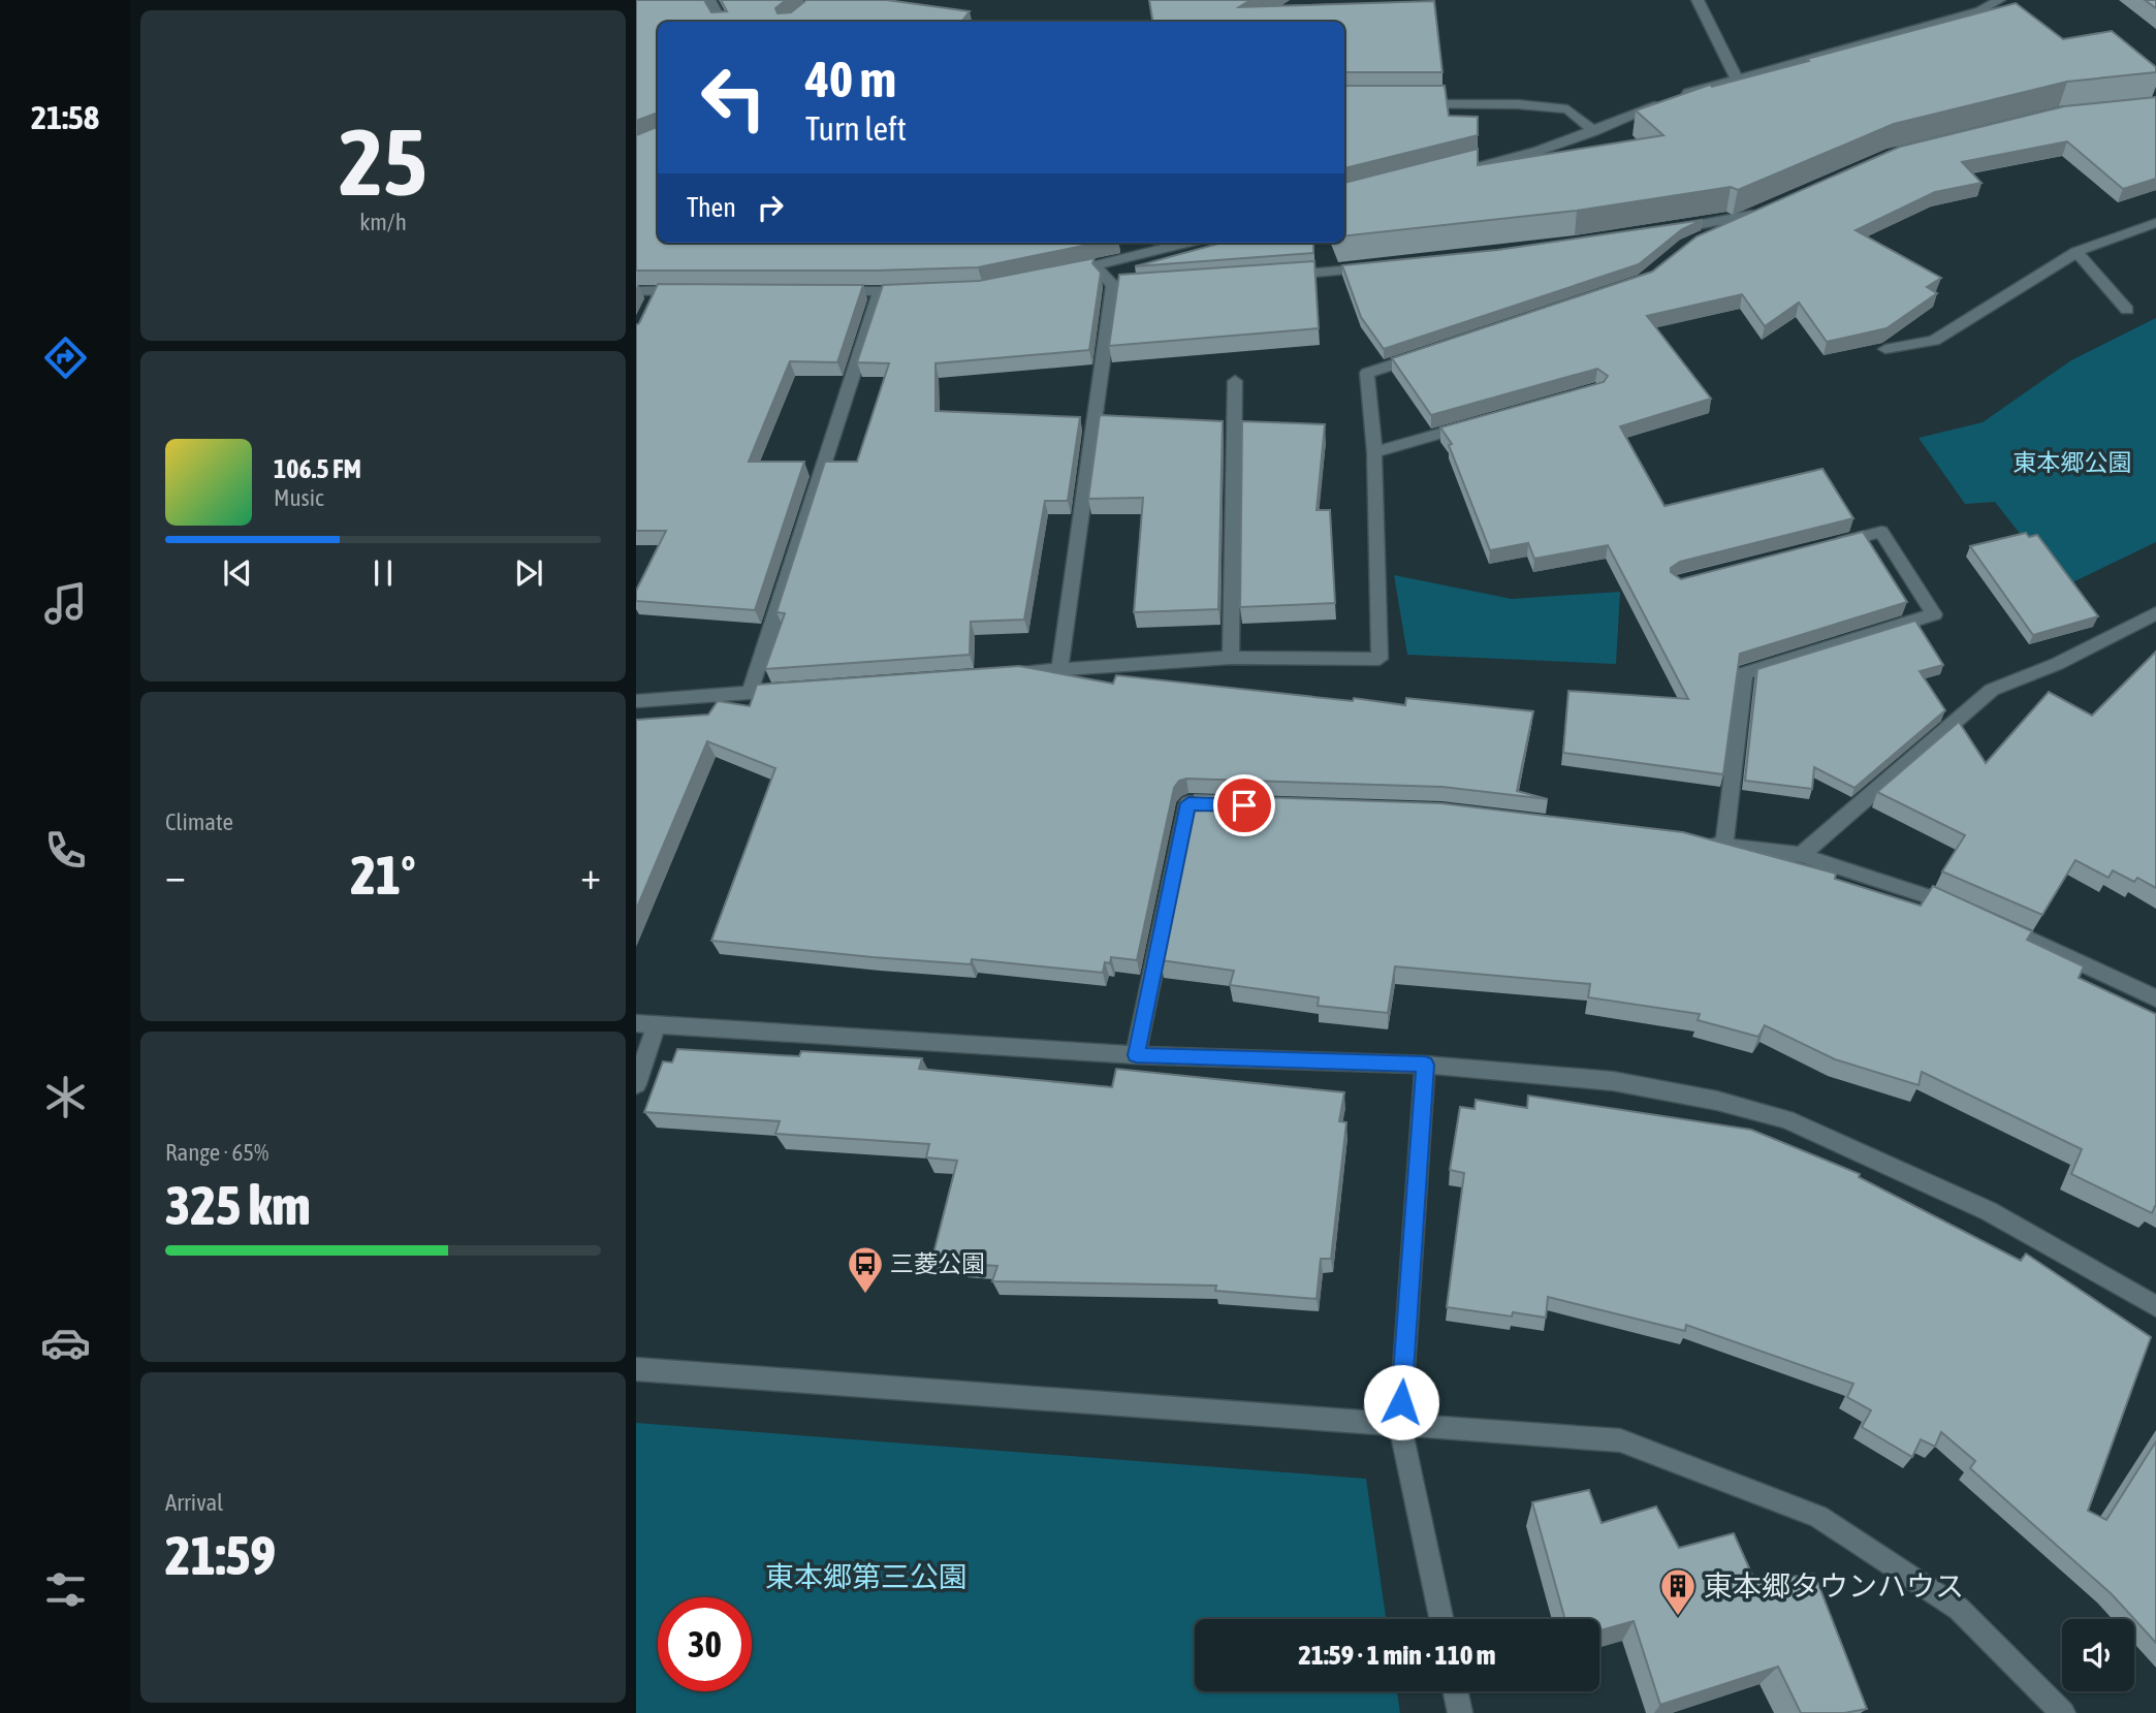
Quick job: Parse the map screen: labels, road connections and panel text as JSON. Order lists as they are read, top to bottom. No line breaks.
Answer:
{"parks":["東本郷公園","東本郷第三公園"],"places":{"bus stop":["三菱公園"],"building":["東本郷タウンハウス"]},"page":{"tabs":"21:58","tile":[["25","km/h"],"Climate",["Range · 65%","325 km"],["Arrival","21:59"]],"turn":["40 m","Turn left"],"then":"Then","song":["106.5 FM","Music"],"heat":["−","21°","+"],"limit":"30","trip":"21:59 · 1 min · 110 m"}}
